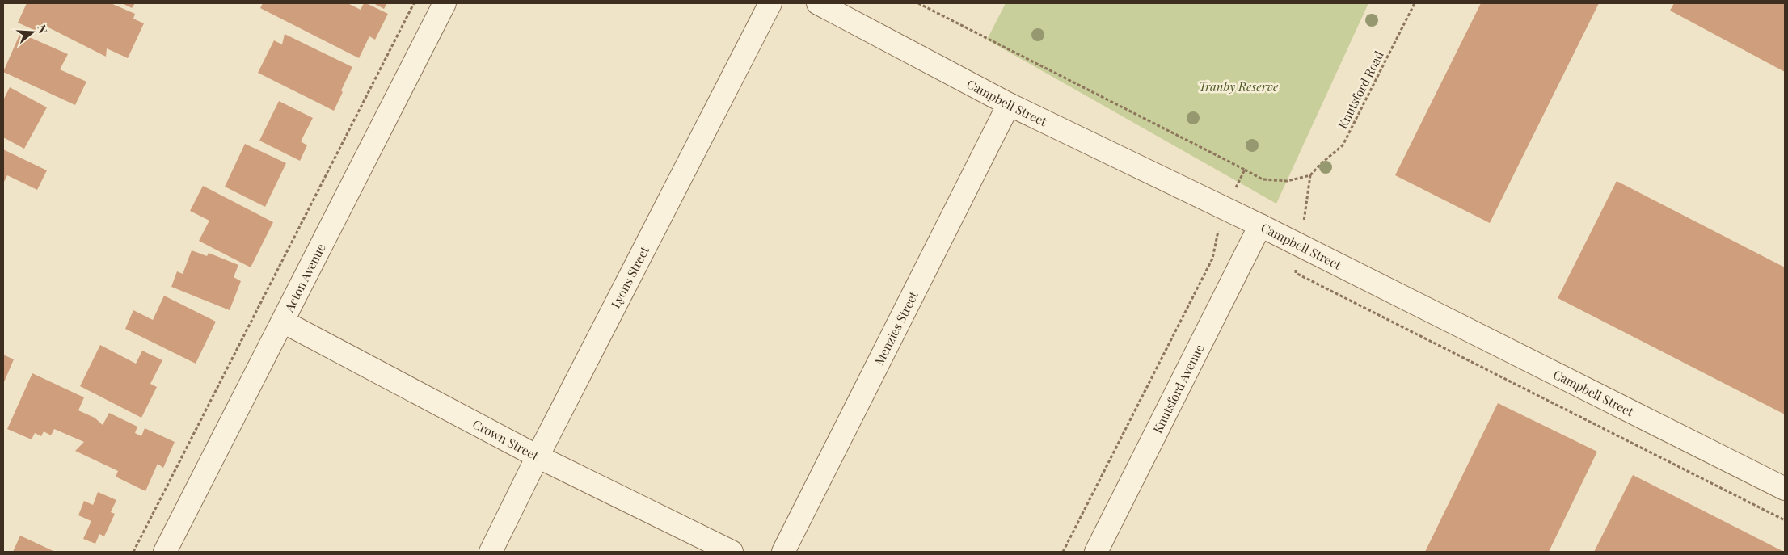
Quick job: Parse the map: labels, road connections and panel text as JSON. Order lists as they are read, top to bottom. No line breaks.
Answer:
{"streets":{"street":["Campbell Street","Lyons Street","Acton Avenue","Menzies Street","Knutsford Avenue","Crown Street"],"path":["Knutsford Road"]},"crossings":[["Campbell Street","Menzies Street"],["Campbell Street","Knutsford Avenue"],["Lyons Street","Crown Street"],["Acton Avenue","Crown Street"]],"parks":["Tranby Reserve"],"north":"right"}
